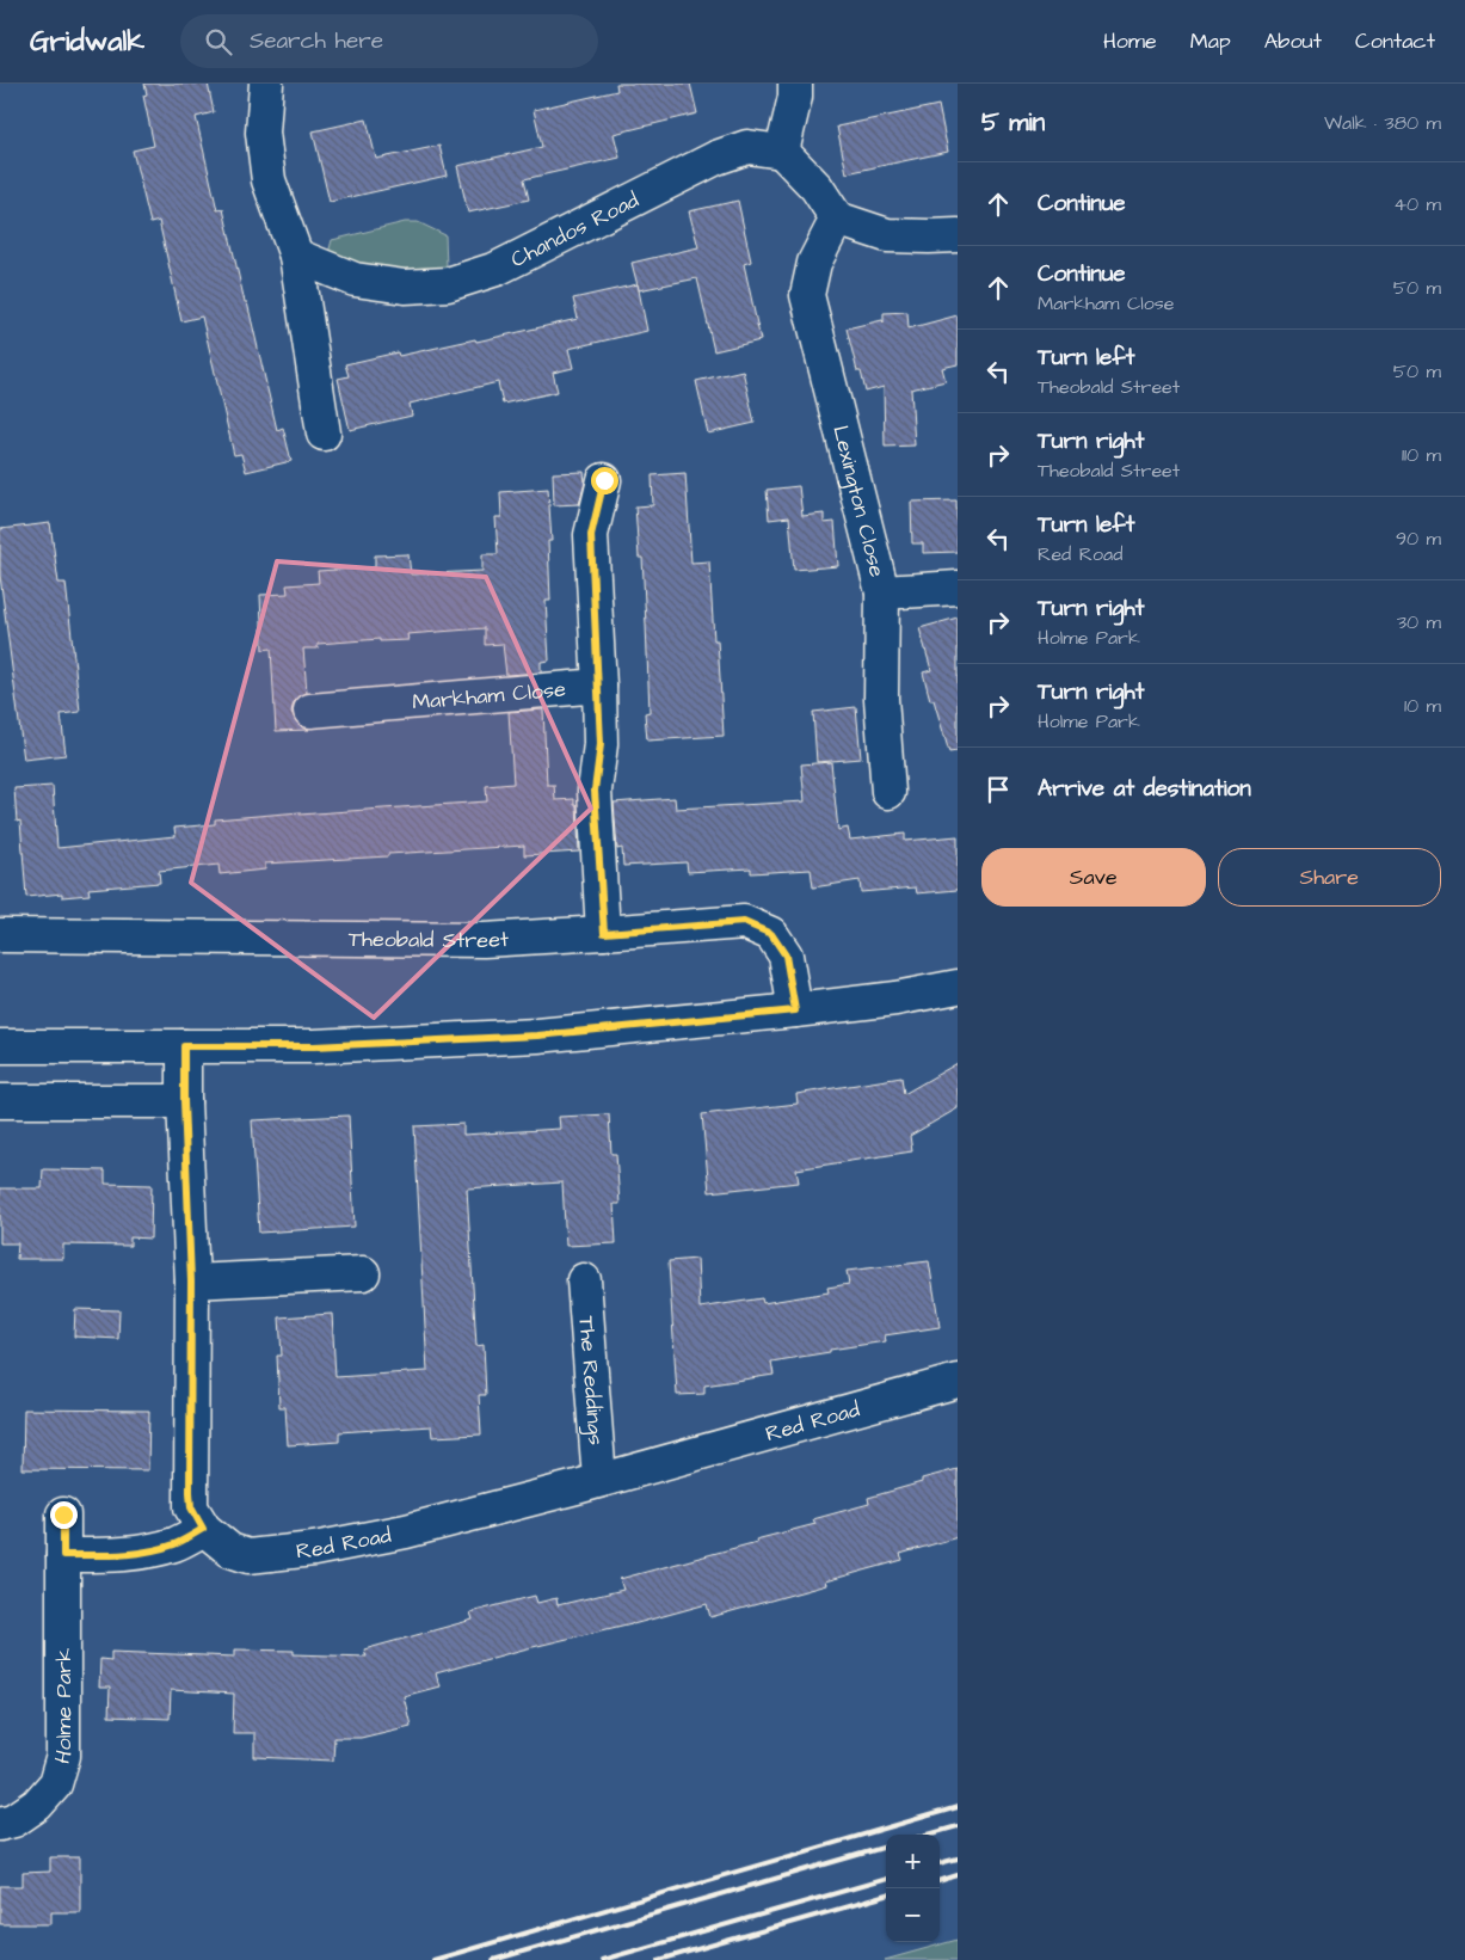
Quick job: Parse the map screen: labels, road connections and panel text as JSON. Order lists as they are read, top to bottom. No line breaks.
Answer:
{"streets":{"street":["Chandos Road","Lexington Close","Markham Close","Theobald Street","The Reddings","Red Road","Holme Park"]},"crossings":[["The Reddings","Red Road"]],"page":{"header":"Gridwalk","search":"Search here","nav":["Home","Map","About","Contact"],"heading":["5 min","Walk · 380 m"],"list":[["Continue","40 m"],["Continue","Markham Close","50 m"],["Turn left","Theobald Street","50 m"],["Turn right","Theobald Street","110 m"],["Turn left","Red Road","90 m"],["Turn right","Holme Park","30 m"],["Turn right","Holme Park","10 m"],"Arrive at destination"],"buttons":["Save","Share"],"map_buttons":["+","−"]}}
